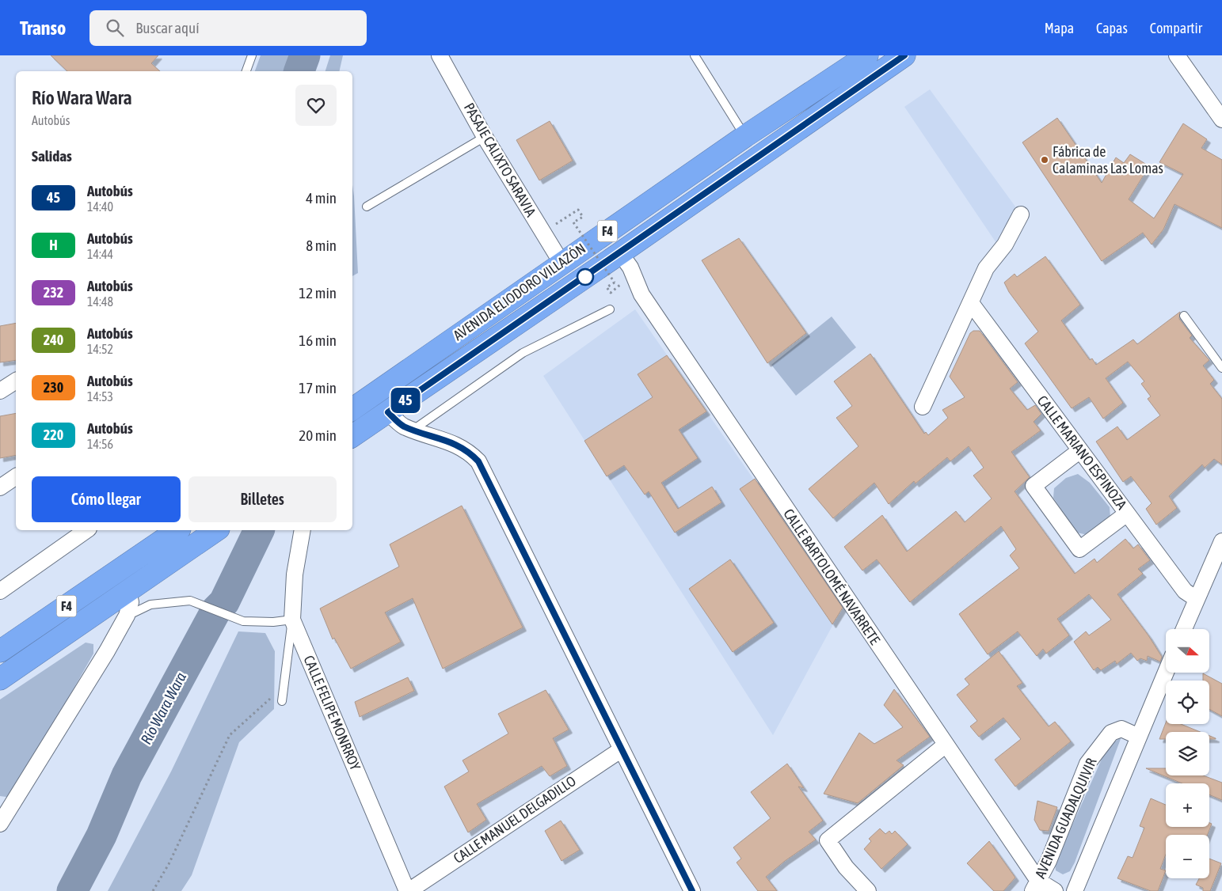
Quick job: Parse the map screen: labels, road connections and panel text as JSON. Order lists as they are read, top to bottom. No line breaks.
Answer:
{"streets":{"highway":["F4","AVENIDA ELIODORO VILLAZÓN"],"street":["PASAJE CALIXTO SARAVIA","CALLE MARIANO ESPINOZA","CALLE BARTOLOMÉ NAVARRETE","CALLE FELIPE MONRROY","AVENIDA GUADALQUIVIR","CALLE MANUEL DELGADILLO"]},"crossings":[["PASAJE CALIXTO SARAVIA","AVENIDA ELIODORO VILLAZÓN"],["AVENIDA ELIODORO VILLAZÓN","CALLE BARTOLOMÉ NAVARRETE"],["CALLE BARTOLOMÉ NAVARRETE","AVENIDA GUADALQUIVIR"],["CALLE FELIPE MONRROY","CALLE MANUEL DELGADILLO"]],"water":["Río Wara Wara"],"places":["Fábrica de Calaminas Las Lomas"],"lines":["bus line 45"],"north":"right","page":{"header":"Transo","search":"Buscar aquí","nav":["Mapa","Capas","Compartir"],"on_map":"45","heading":[["Río Wara Wara","Autobús"],"Salidas"],"list":[{"mark":"45","name":"Autobús","note":"14:40","value":"4 min"},{"mark":"H","name":"Autobús","note":"14:44","value":"8 min"},{"mark":"232","name":"Autobús","note":"14:48","value":"12 min"},{"mark":"240","name":"Autobús","note":"14:52","value":"16 min"},{"mark":"230","name":"Autobús","note":"14:53","value":"17 min"},{"mark":"220","name":"Autobús","note":"14:56","value":"20 min"}],"buttons":["Cómo llegar","Billetes"],"map_buttons":["+","−"]}}
